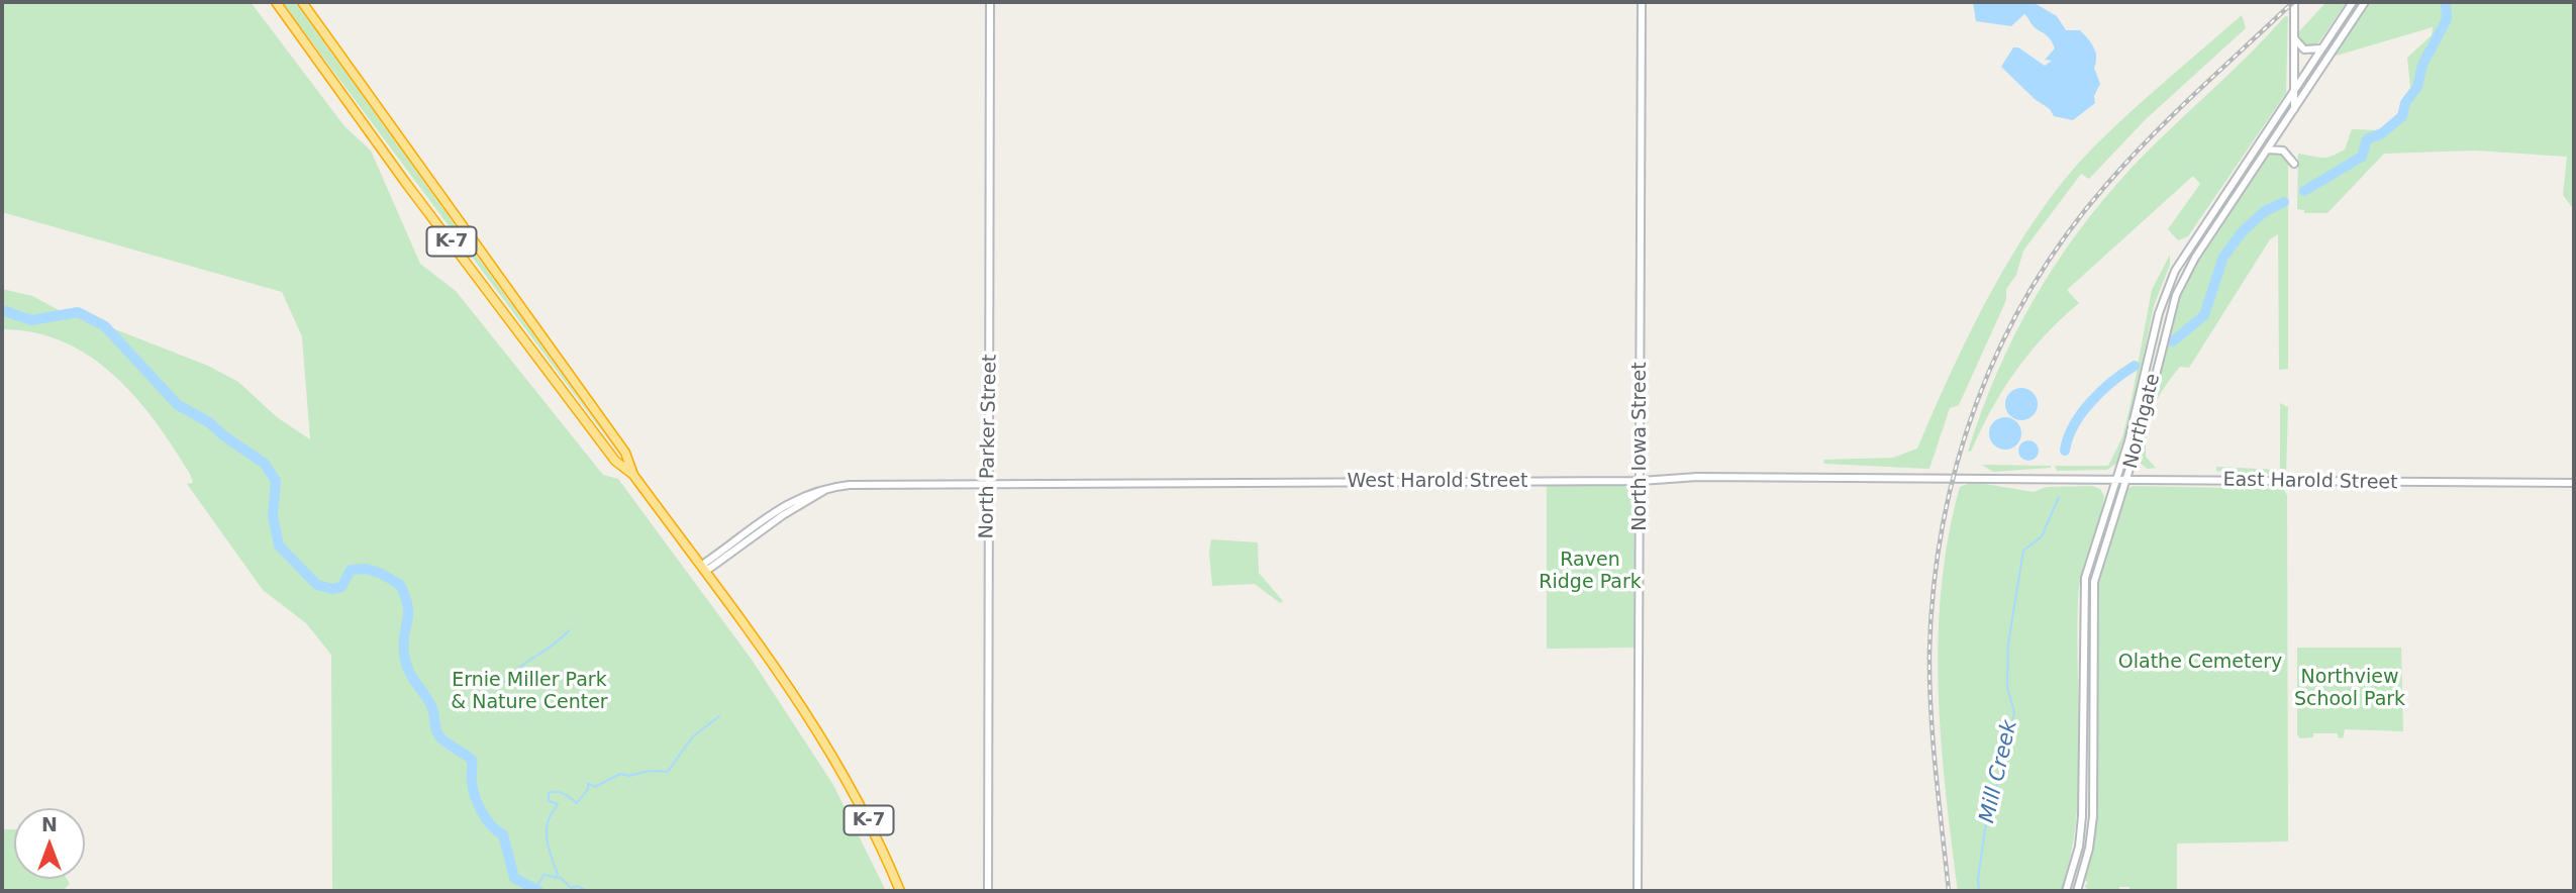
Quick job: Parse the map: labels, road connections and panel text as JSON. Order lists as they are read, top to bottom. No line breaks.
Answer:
{"streets":{"highway":["K-7"],"main road":["Northgate","North Parker Street","North Iowa Street","West Harold Street","East Harold Street"]},"crossings":[["K-7","West Harold Street"],["Northgate","East Harold Street"],["North Parker Street","West Harold Street"],["North Iowa Street","West Harold Street"],["West Harold Street","East Harold Street"]],"water":["Mill Creek"],"parks":["Raven Ridge Park","Olathe Cemetery","Northview School Park","Ernie Miller Park & Nature Center"],"north":"top"}
